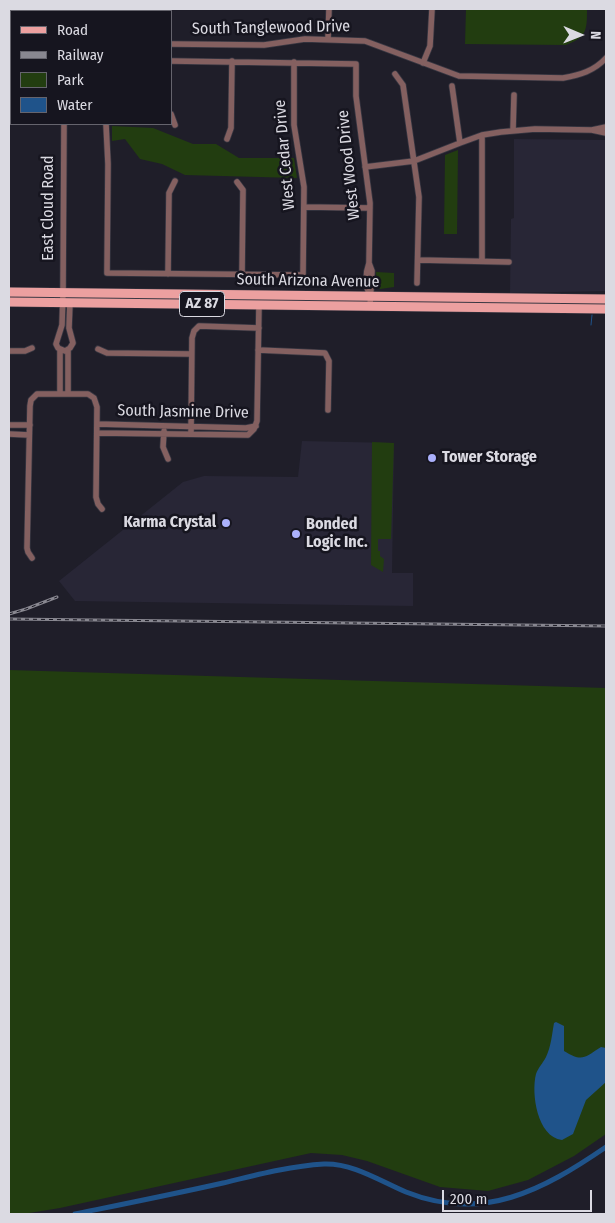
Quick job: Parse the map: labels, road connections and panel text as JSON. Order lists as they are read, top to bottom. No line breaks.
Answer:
{"streets":{"main road":["South Arizona Avenue","AZ 87"],"street":["South Tanglewood Drive","West Cedar Drive","West Wood Drive","East Cloud Road","South Jasmine Drive"]},"crossings":[["West Cedar Drive","West Wood Drive"],["West Wood Drive","South Arizona Avenue"],["East Cloud Road","South Arizona Avenue"]],"places":["Tower Storage","Karma Crystal","Bonded Logic Inc."],"legend":["Road","Railway","Park","Water"],"scale_bar":"200 m","north":"right"}
